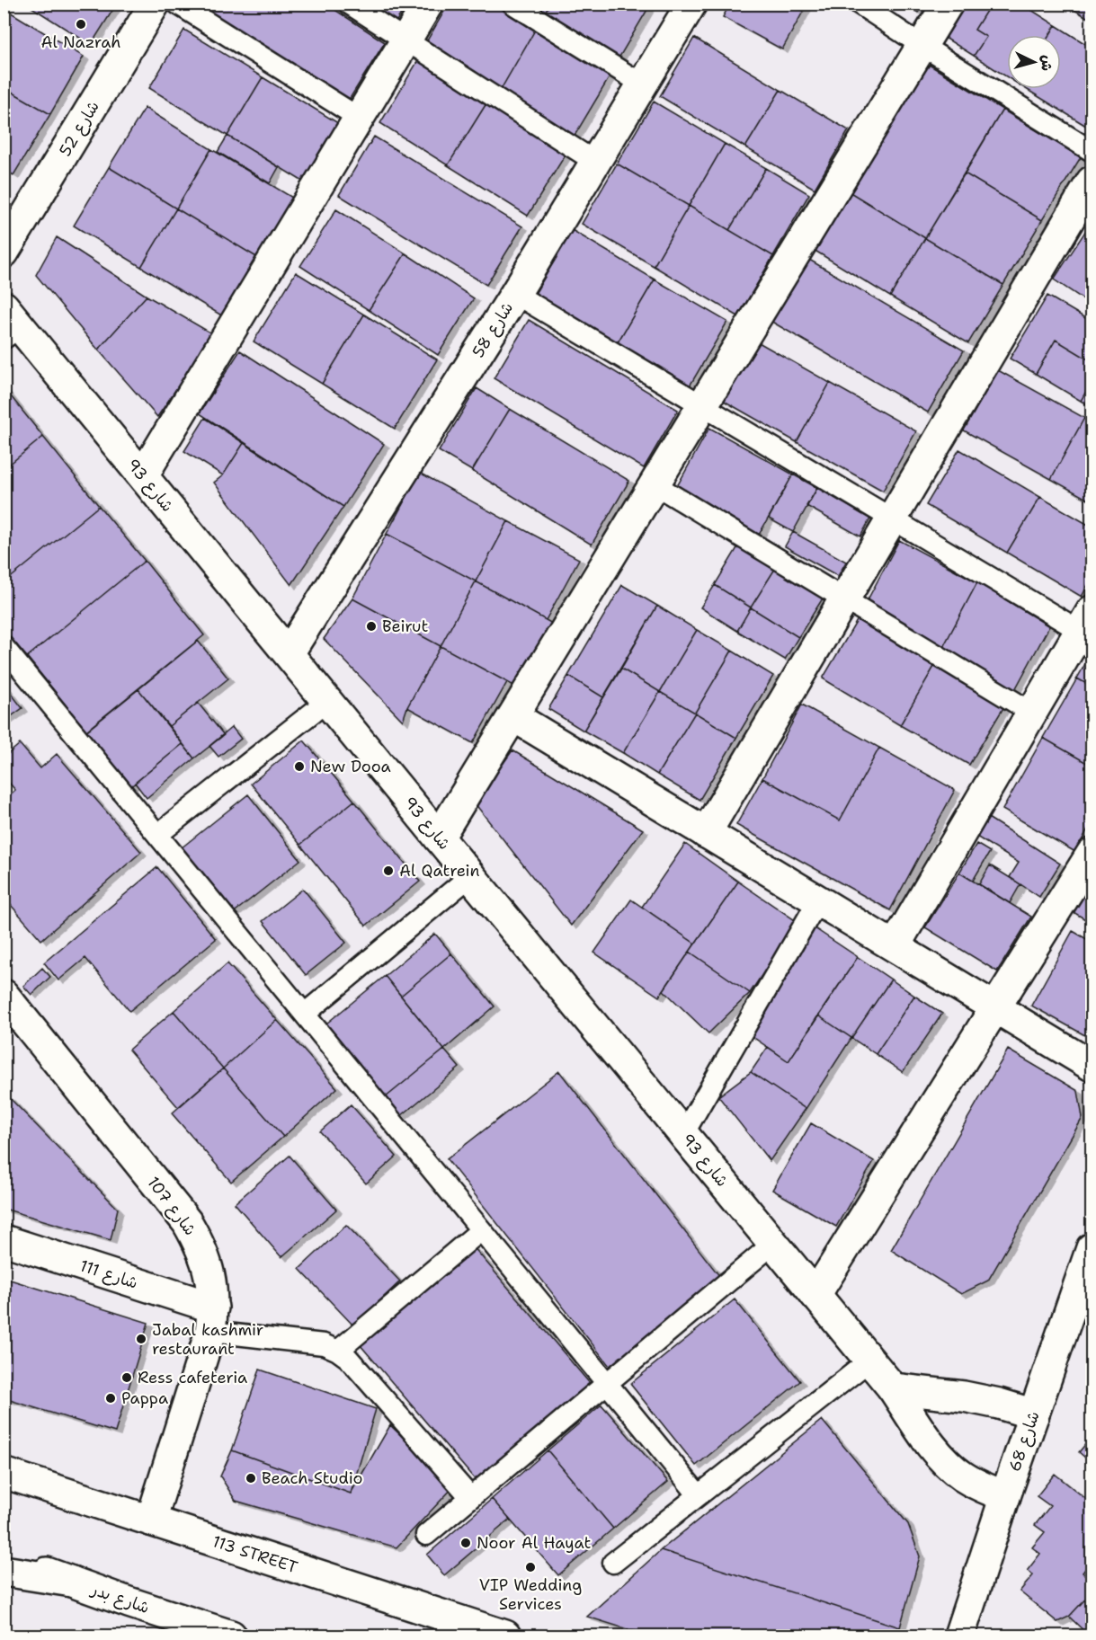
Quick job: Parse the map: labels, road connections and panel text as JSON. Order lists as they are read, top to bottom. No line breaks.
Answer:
{"streets":{"street":["شارع 52","شارع 58","شارع 93","شارع 107","شارع 111","شارع 68","113 STREET","شارع بدر"]},"crossings":[["شارع 58","شارع 93"],["شارع 93","شارع 68"],["شارع 107","شارع 111"],["شارع 107","113 STREET"]],"places":["Al Nazrah","Beirut","New Dooa","Al Qatrein","Jabal kashmir restaurant","Ress cafeteria","Pappa","Beach Studio","Noor Al Hayat","VIP Wedding Services"],"north":"right"}
